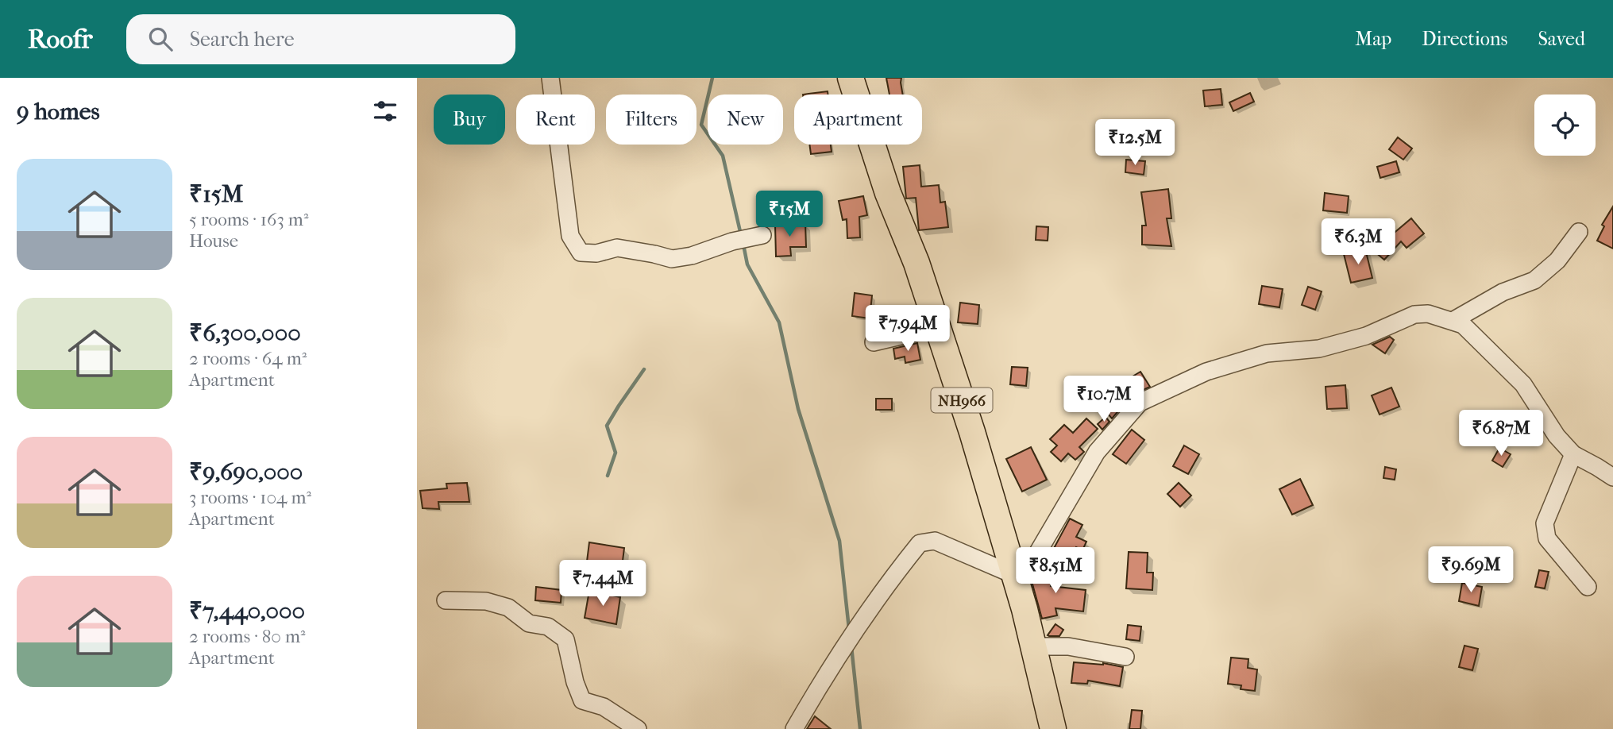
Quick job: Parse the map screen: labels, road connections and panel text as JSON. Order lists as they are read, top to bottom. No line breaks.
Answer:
{"streets":{"highway":["NH966"]},"page":{"header":"Roofr","search":"Search here","nav":["Map","Directions","Saved"],"heading":"9 homes","chip":["Buy","Rent","Filters","New","Apartment"],"price":["₹12.5M","₹15M","₹6.3M","₹7.94M","₹10.7M","₹6.87M","₹9.69M","₹8.51M","₹7.44M"],"list":[{"name":"₹15M","note":"5 rooms · 163 m² · House"},{"name":"₹6,300,000","note":"2 rooms · 64 m² · Apartment"},{"name":"₹9,690,000","note":"3 rooms · 104 m² · Apartment"},{"name":"₹7,440,000","note":"2 rooms · 80 m² · Apartment"}]}}
